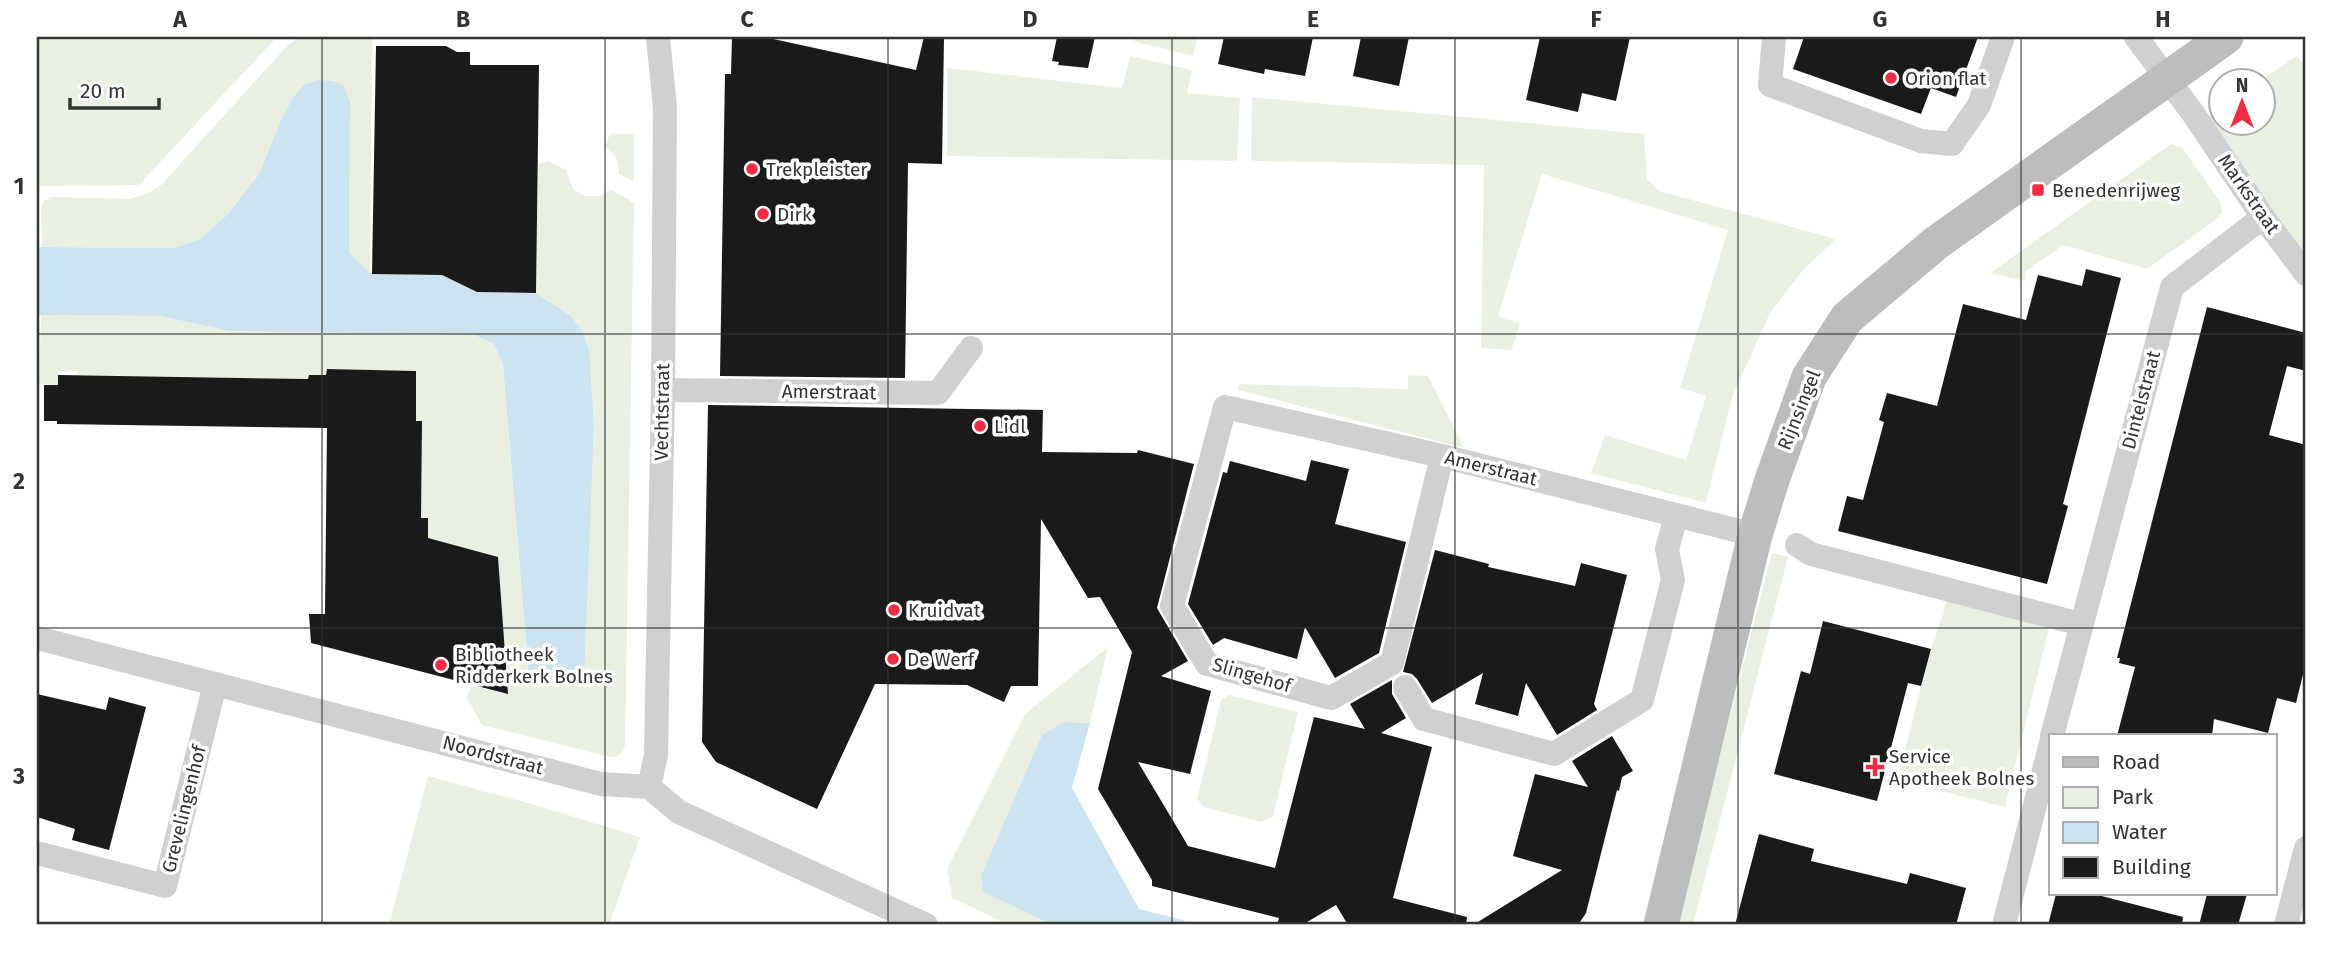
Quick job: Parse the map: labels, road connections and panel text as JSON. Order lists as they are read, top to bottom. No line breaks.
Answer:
{"streets":{"street":["Markstraat","Amerstraat","Dintelstraat","Rijnsingel","Vechtstraat","Slingehof","Noordstraat","Grevelingenhof"]},"crossings":[["Markstraat","Dintelstraat"],["Markstraat","Rijnsingel"],["Amerstraat","Rijnsingel"],["Amerstraat","Vechtstraat"],["Amerstraat","Slingehof"],["Vechtstraat","Noordstraat"],["Noordstraat","Grevelingenhof"]],"places":{"other":["Orion flat","Trekpleister","Dirk","Lidl","Kruidvat","De Werf","Bibliotheek Ridderkerk Bolnes"],"transit":["Benedenrijweg"],"health":["Service Apotheek Bolnes"]},"legend":["Road","Park","Water","Building"],"scale_bar":"20 m","north":"top","grid":{"columns":["A","B","C","D","E","F","G","H"],"rows":["1","2","3"]}}
